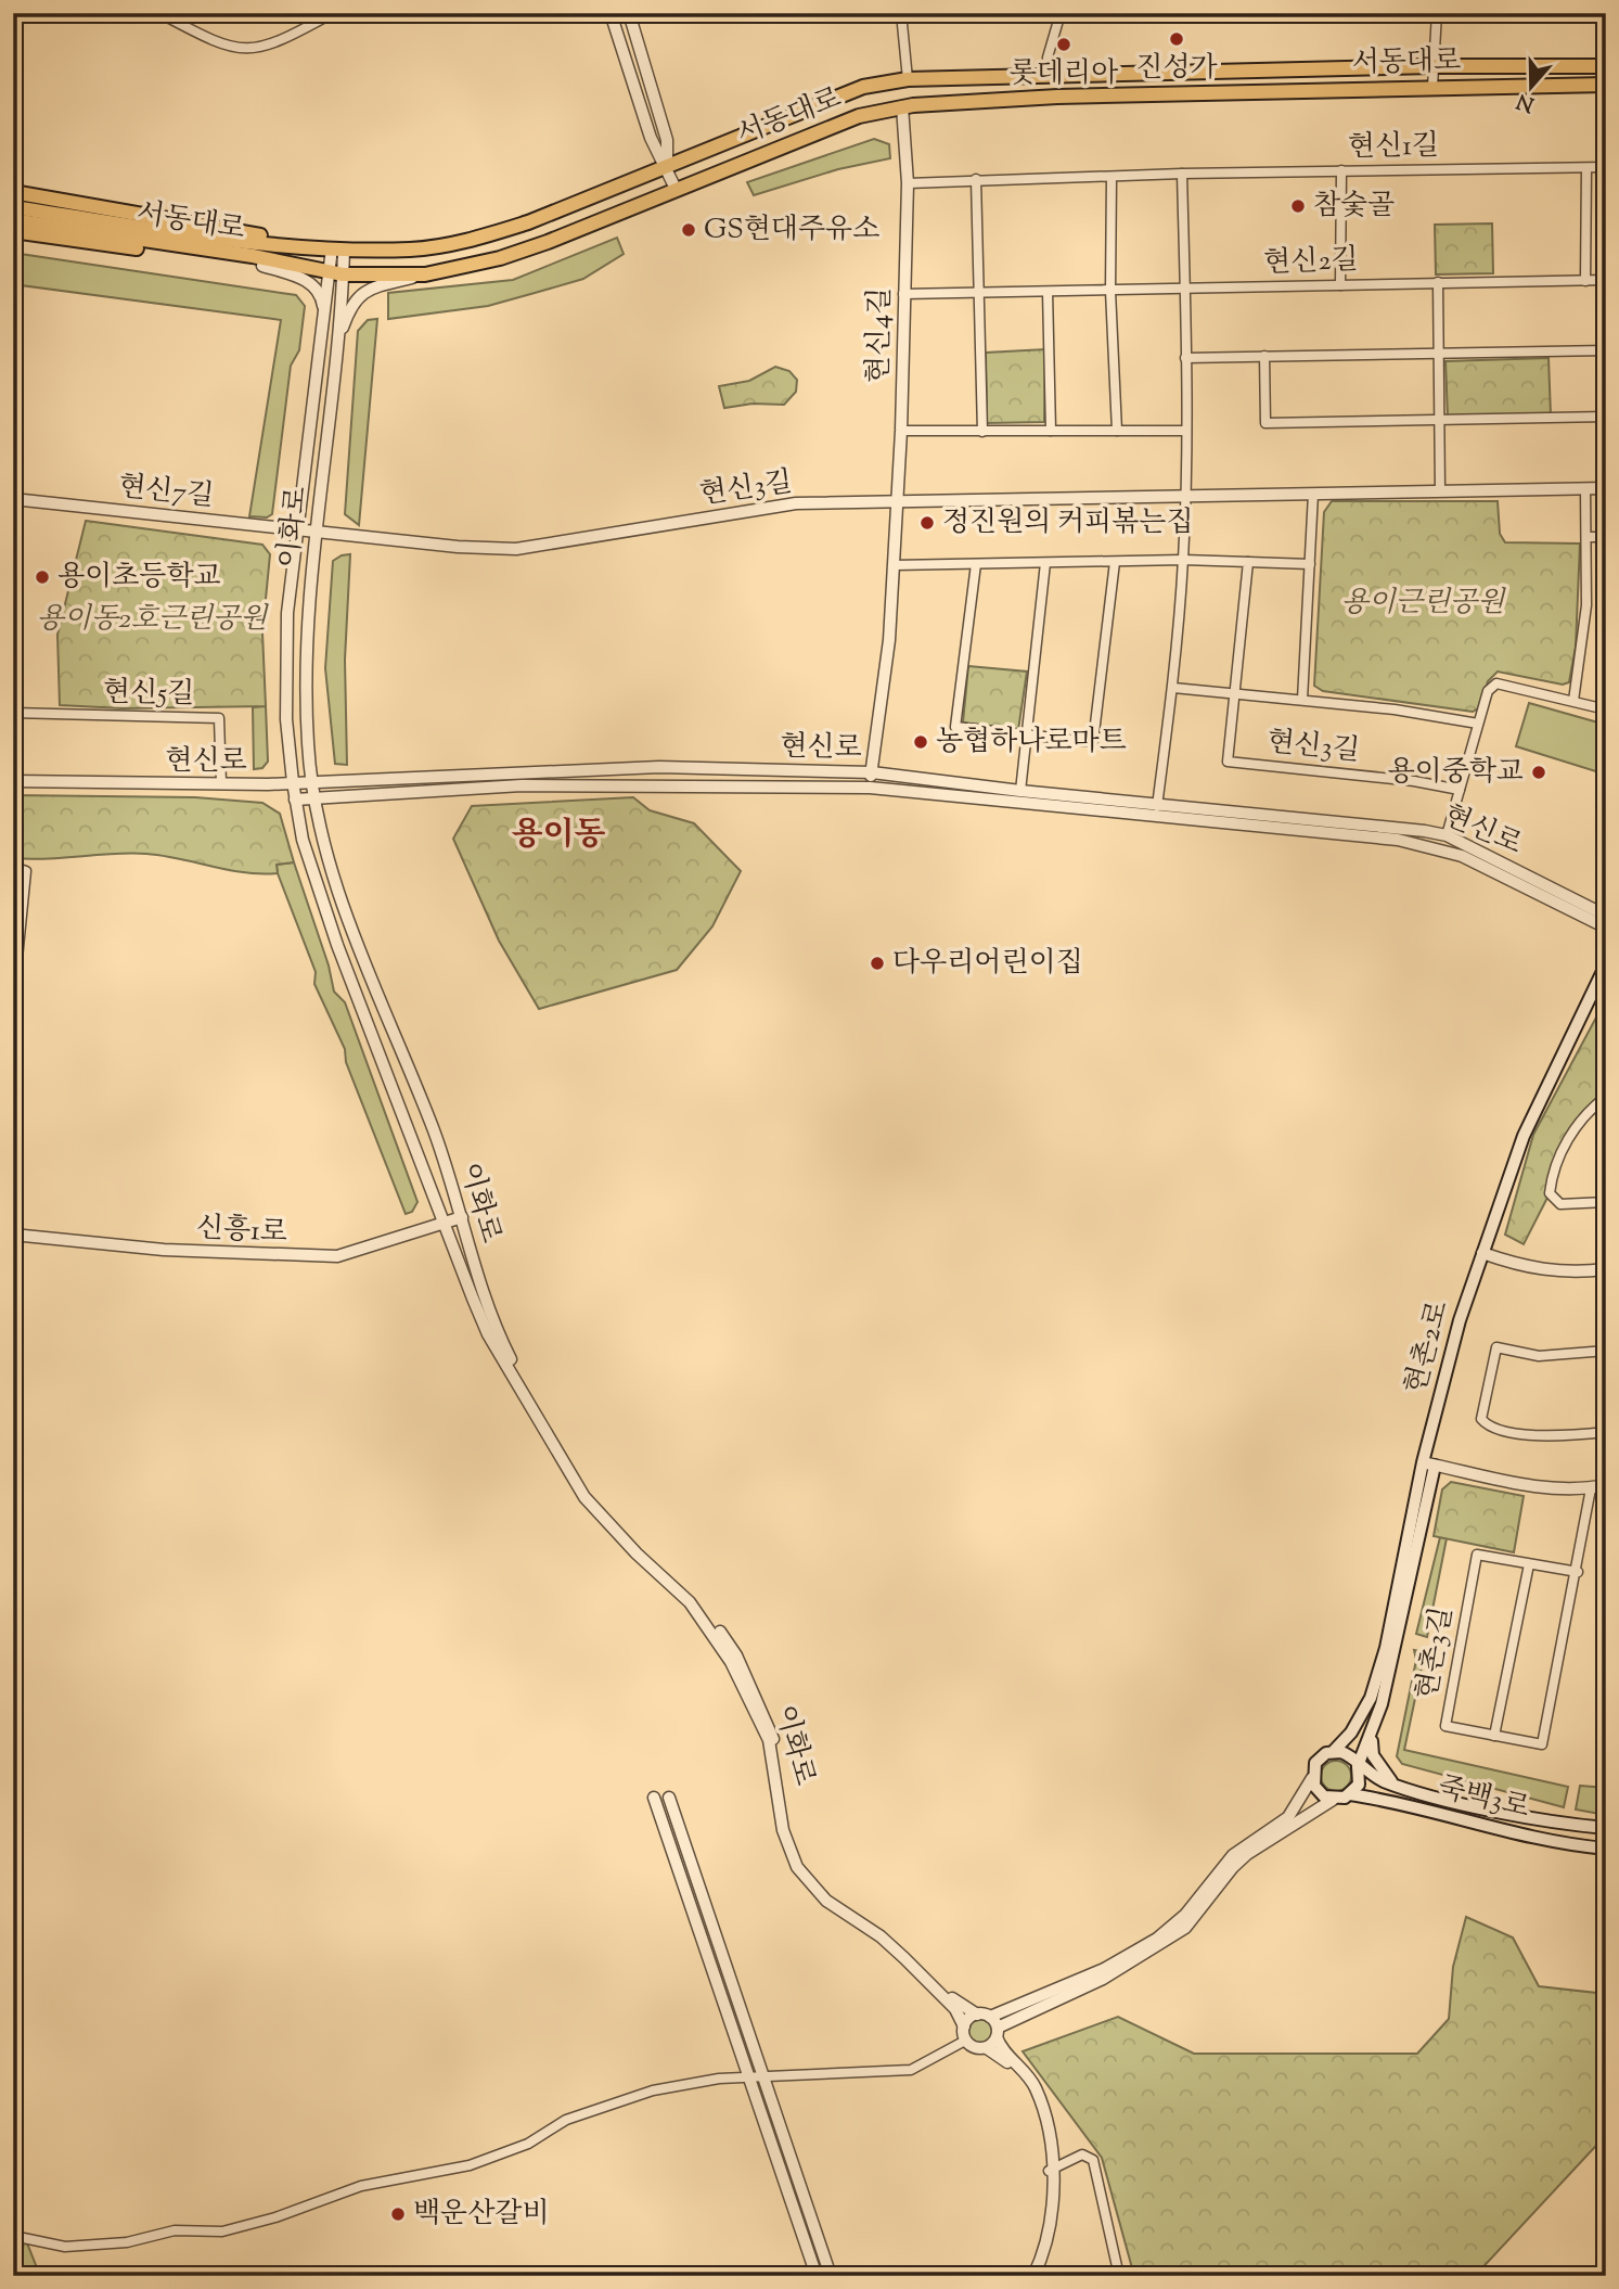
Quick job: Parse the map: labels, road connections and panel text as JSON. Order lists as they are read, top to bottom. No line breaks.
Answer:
{"streets":{"main road":["서동대로","현촌2로","죽백3로"],"street":["현신1길","현신2길","현신4길","현신3길","현신7길","이화로","현신5길","현신로","신흥1로","현촌3길"]},"crossings":[["서동대로","현신4길"],["서동대로","이화로"],["현신1길","현신4길"],["현신2길","현신4길"],["현신4길","현신3길"],["현신4길","현신로"],["현신3길","현신7길"],["현신3길","이화로"],["현신7길","이화로"],["이화로","현신로"],["이화로","신흥1로"],["현신5길","현신로"],["현촌2로","죽백3로"]],"districts":["용이동"],"parks":["용이근린공원","용이동2호근린공원"],"places":["진성가","롯데리아","참숯골","GS현대주유소","정진원의 커피볶는집","용이초등학교","농협하나로마트","용이중학교","다우리어린이집","백운산갈비"],"north":"bottom"}
